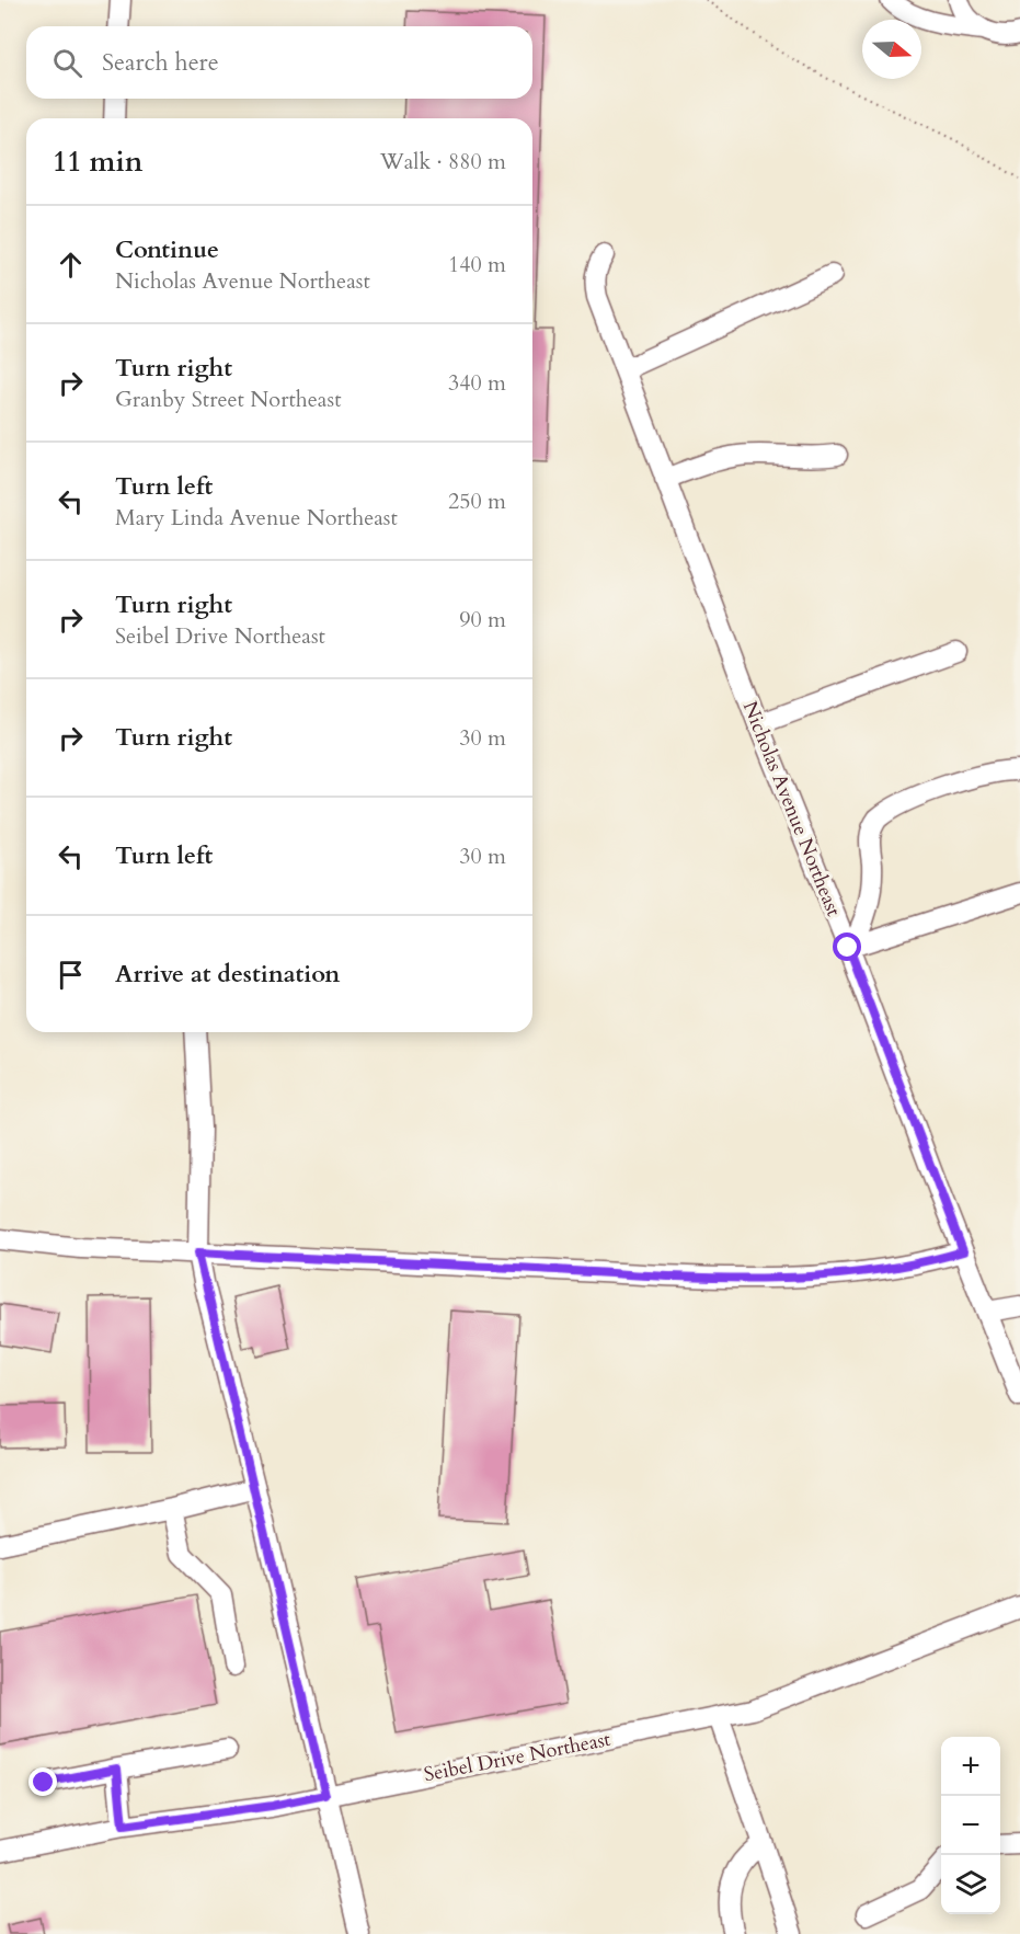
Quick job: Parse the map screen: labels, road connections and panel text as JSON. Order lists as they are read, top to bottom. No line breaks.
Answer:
{"streets":{"street":["Nicholas Avenue Northeast","Seibel Drive Northeast"]},"north":"right","page":{"search":"Search here","heading":["11 min","Walk · 880 m"],"list":[["Continue","Nicholas Avenue Northeast","140 m"],["Turn right","Granby Street Northeast","340 m"],["Turn left","Mary Linda Avenue Northeast","250 m"],["Turn right","Seibel Drive Northeast","90 m"],["Turn right","30 m"],["Turn left","30 m"],"Arrive at destination"],"map_buttons":["+","−"]}}
